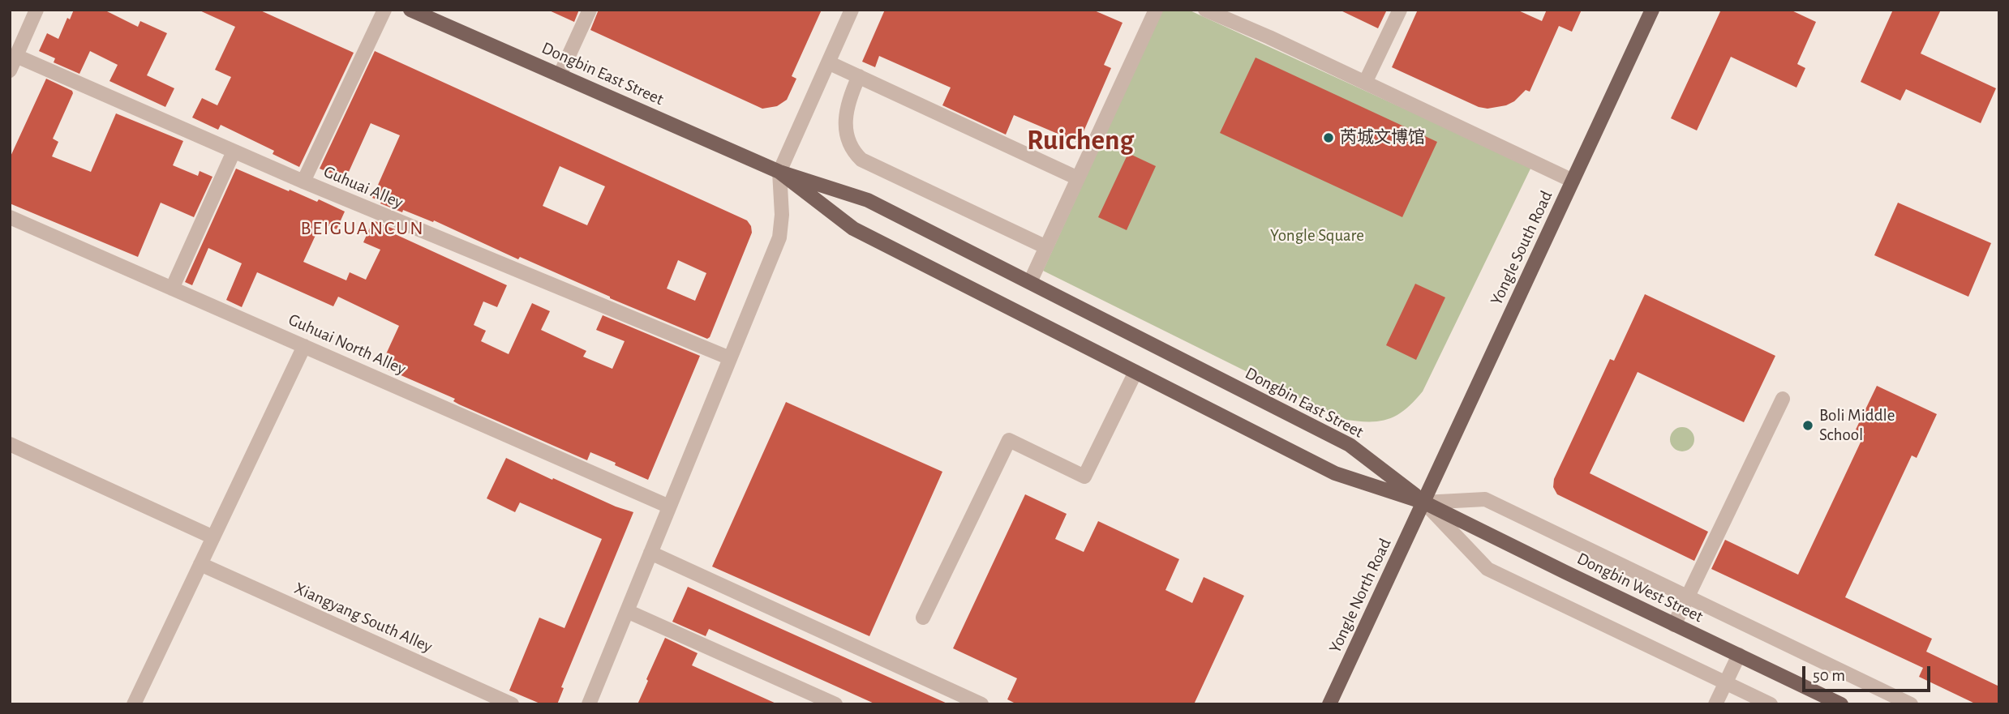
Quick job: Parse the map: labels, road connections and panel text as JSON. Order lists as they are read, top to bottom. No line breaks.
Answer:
{"streets":{"main road":["Dongbin East Street","Yongle South Road","Dongbin West Street","Yongle North Road"],"street":["Guhuai Alley","Guhuai North Alley","Xiangyang South Alley"]},"crossings":[["Dongbin East Street","Yongle South Road"],["Dongbin East Street","Dongbin West Street"],["Dongbin East Street","Yongle North Road"],["Yongle South Road","Dongbin West Street"],["Yongle South Road","Yongle North Road"],["Dongbin West Street","Yongle North Road"]],"districts":["Ruicheng","BEIGUANCUN"],"parks":["Yongle Square"],"places":["芮城文博馆","Boli Middle School"],"scale_bar":"50 m"}
